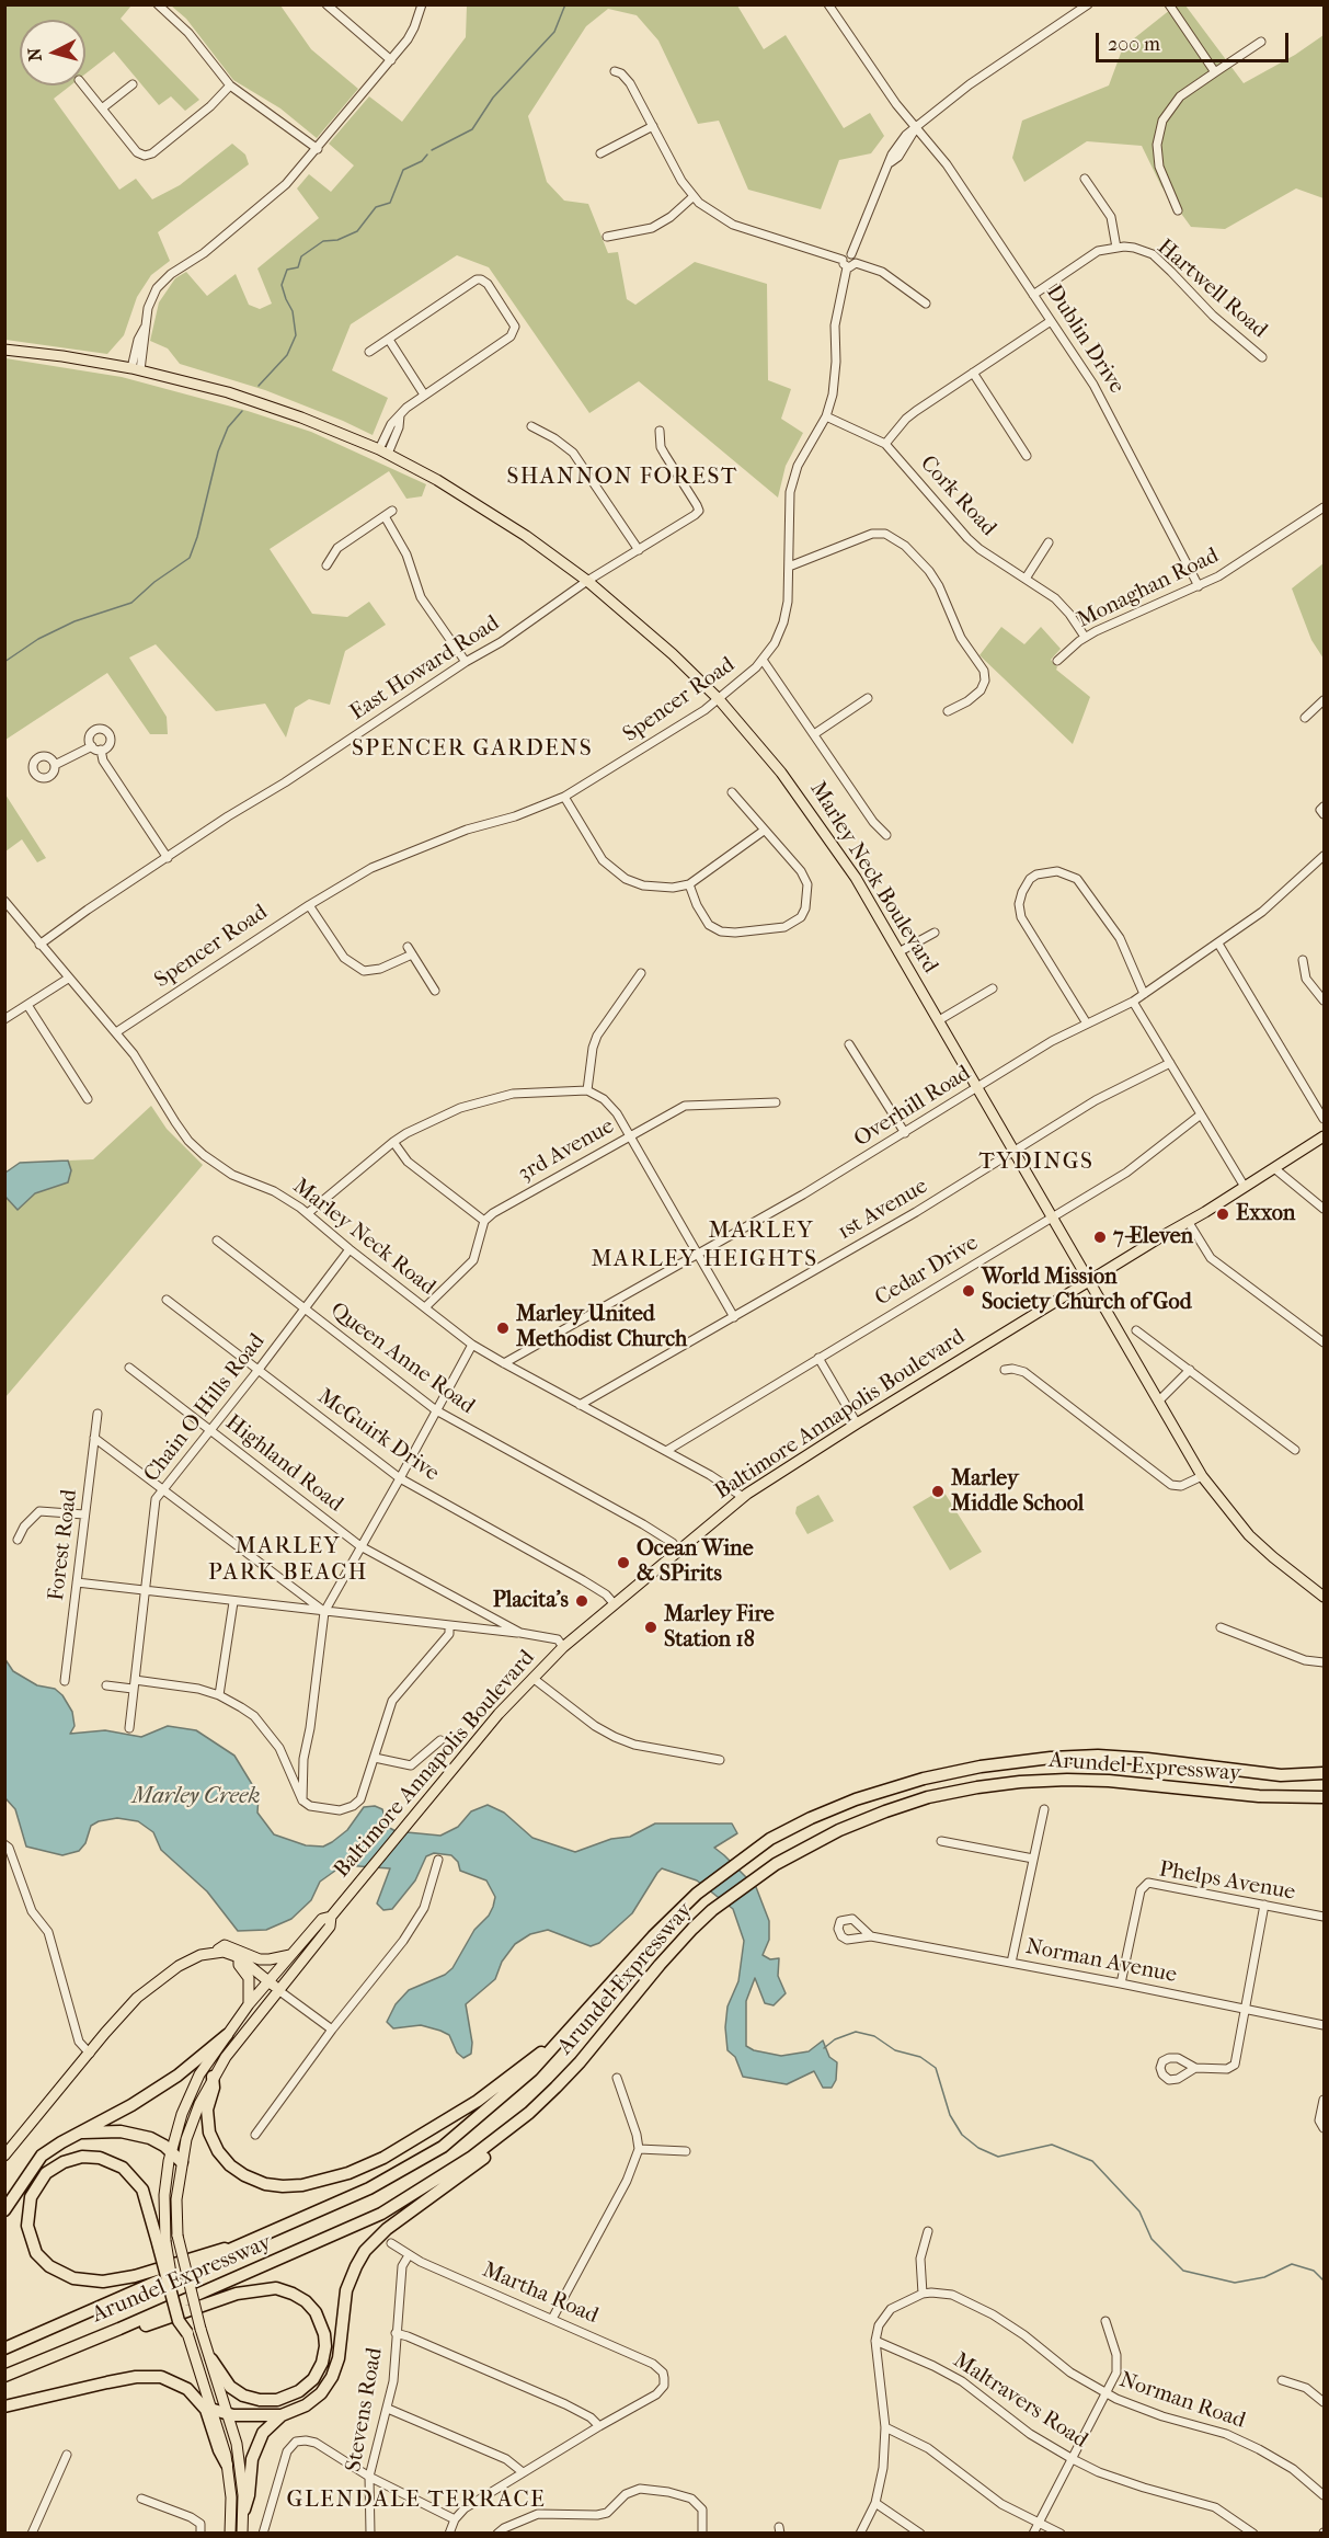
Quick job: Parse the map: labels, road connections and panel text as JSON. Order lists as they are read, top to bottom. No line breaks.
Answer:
{"streets":{"highway":["Arundel Expressway"],"main road":["Marley Neck Boulevard","Baltimore Annapolis Boulevard"],"street":["Hartwell Road","Dublin Drive","Cork Road","Monaghan Road","East Howard Road","Spencer Road","Overhill Road","3rd Avenue","1st Avenue","Marley Neck Road","Cedar Drive","Queen Anne Road","Chain O Hills Road","McGuirk Drive","Highland Road","Forest Road","Phelps Avenue","Norman Avenue","Martha Road","Maltravers Road","Norman Road","Stevens Road"]},"crossings":[["Hartwell Road","Dublin Drive"],["Dublin Drive","Monaghan Road"],["Cork Road","Monaghan Road"],["Cork Road","Spencer Road"],["East Howard Road","Marley Neck Boulevard"],["East Howard Road","Marley Neck Road"],["Spencer Road","Marley Neck Boulevard"],["Spencer Road","Marley Neck Road"],["Marley Neck Boulevard","Overhill Road"],["Marley Neck Boulevard","1st Avenue"],["Marley Neck Boulevard","Cedar Drive"],["Marley Neck Boulevard","Baltimore Annapolis Boulevard"],["Overhill Road","Marley Neck Road"],["1st Avenue","Marley Neck Road"],["Marley Neck Road","Cedar Drive"],["Marley Neck Road","Chain O Hills Road"],["Marley Neck Road","Baltimore Annapolis Boulevard"],["Queen Anne Road","Chain O Hills Road"],["Queen Anne Road","Baltimore Annapolis Boulevard"],["Chain O Hills Road","McGuirk Drive"],["Chain O Hills Road","Highland Road"],["Baltimore Annapolis Boulevard","McGuirk Drive"],["Baltimore Annapolis Boulevard","Highland Road"],["Phelps Avenue","Norman Avenue"],["Martha Road","Stevens Road"]],"districts":["SHANNON FOREST","SPENCER GARDENS","TYDINGS","MARLEY","MARLEY HEIGHTS","MARLEY PARK BEACH","GLENDALE TERRACE"],"water":["Marley Creek"],"places":["Exxon","7-Eleven","World Mission Society Church of God","Marley United Methodist Church","Marley Middle School","Ocean Wine & SPirits","Placita's","Marley Fire Station 18"],"scale_bar":"200 m","north":"left"}
